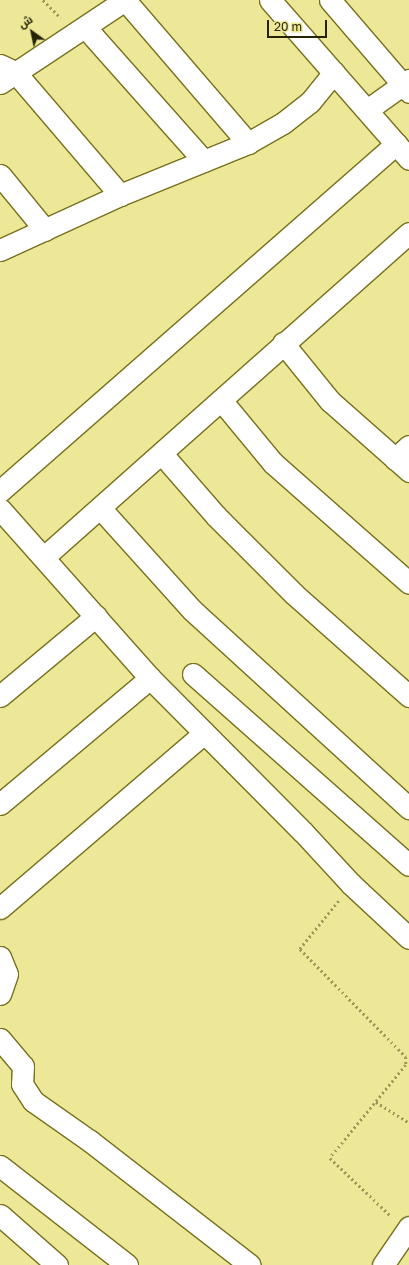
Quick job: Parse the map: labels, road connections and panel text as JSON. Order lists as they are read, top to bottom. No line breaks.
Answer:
{"scale_bar":"20 m","north":"top left"}
